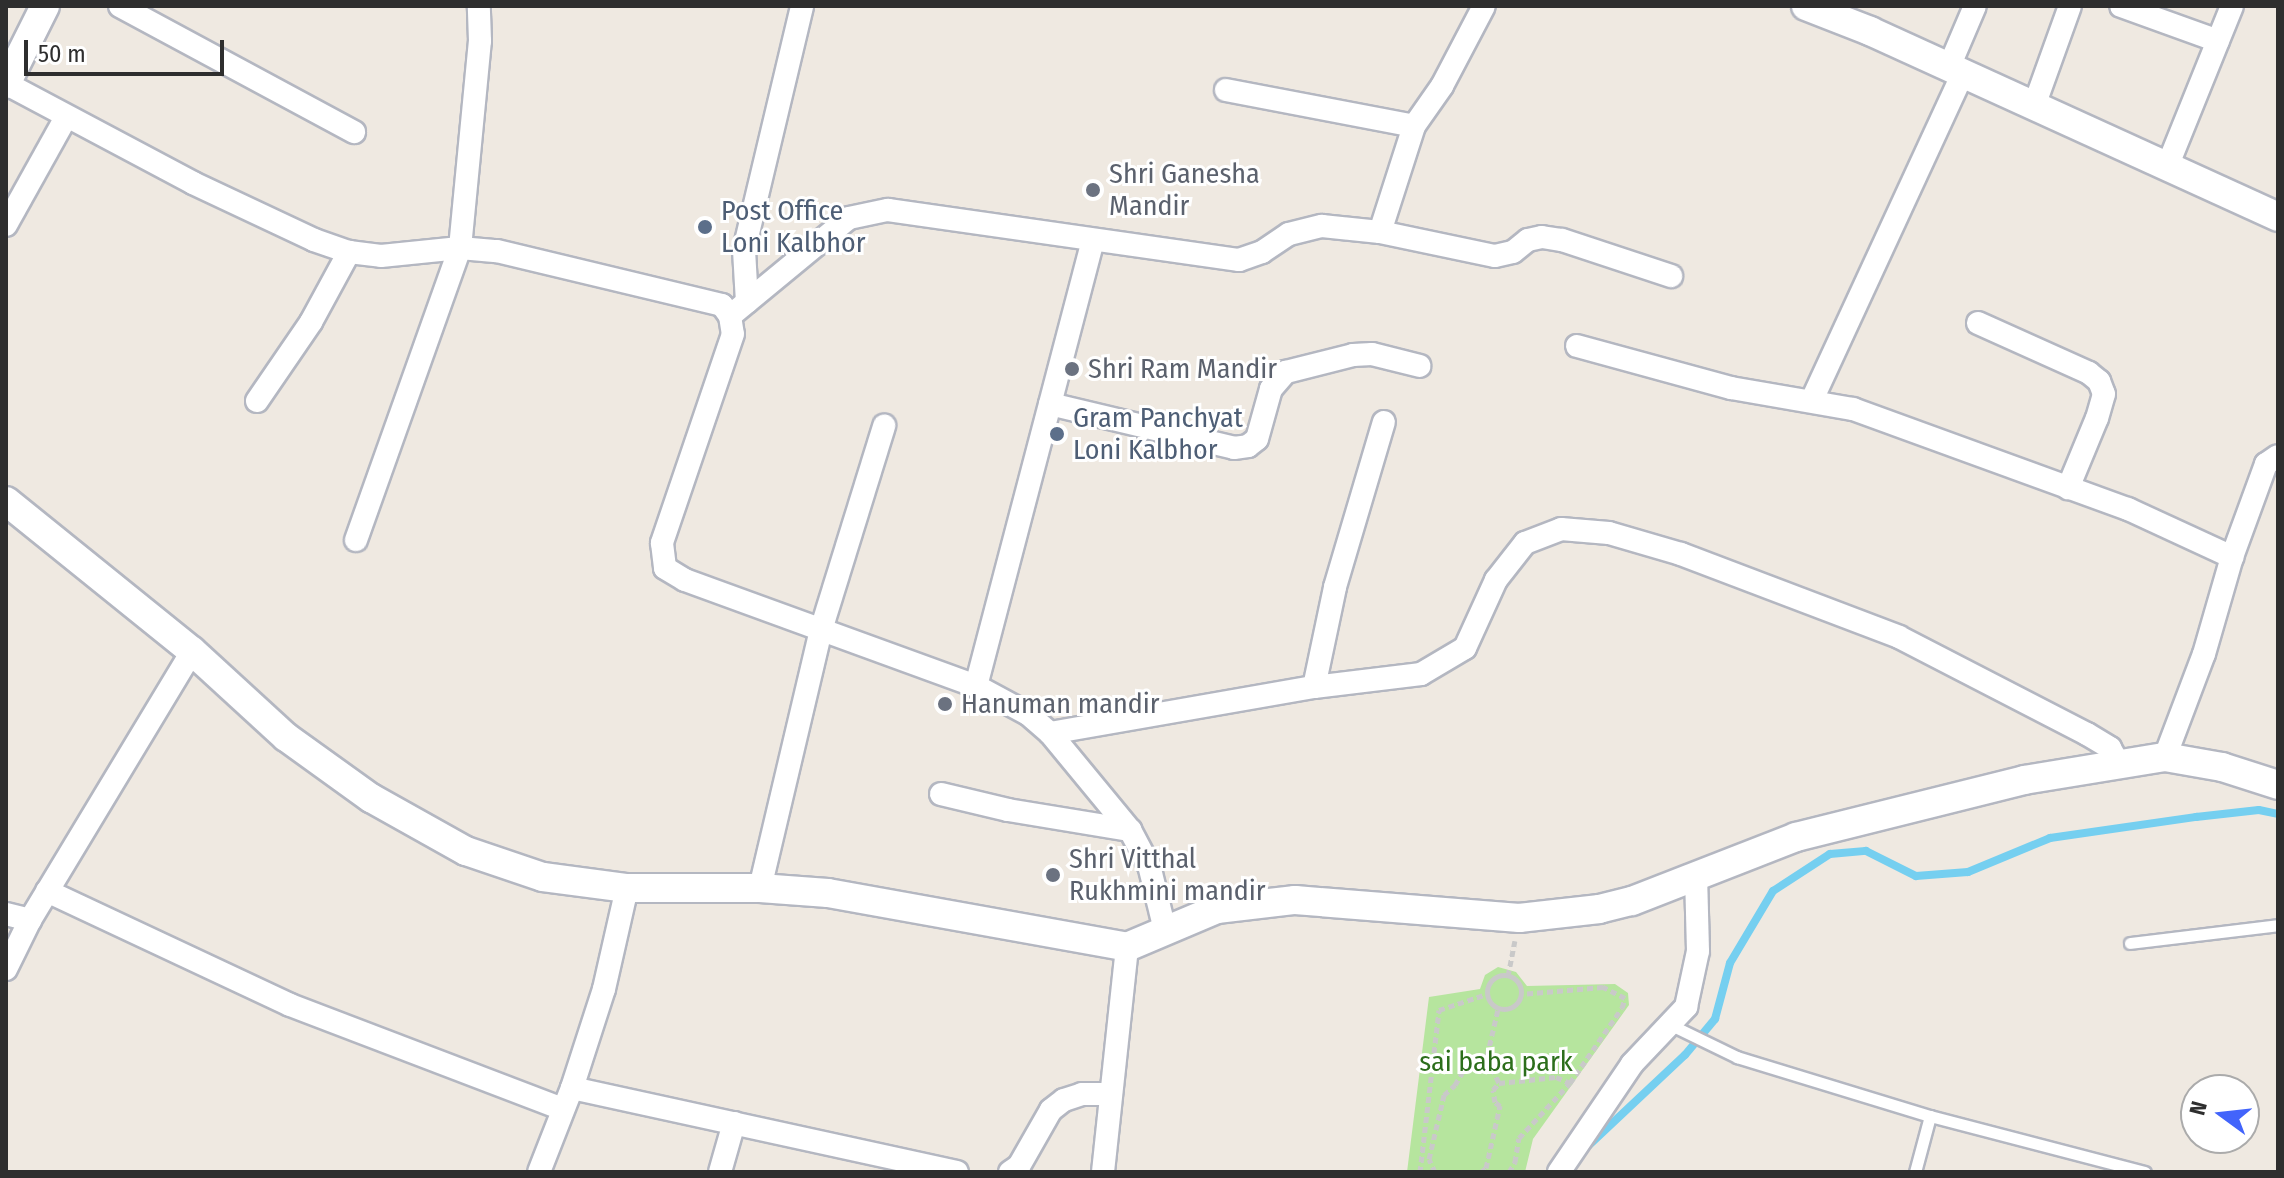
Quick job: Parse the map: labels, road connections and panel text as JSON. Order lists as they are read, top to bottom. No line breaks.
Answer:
{"parks":["sai baba park"],"places":["Shri Ganesha Mandir","Post Office Loni Kalbhor","Shri Ram Mandir","Gram Panchyat Loni Kalbhor","Hanuman mandir","Shri Vitthal Rukhmini mandir"],"scale_bar":"50 m","north":"left"}
